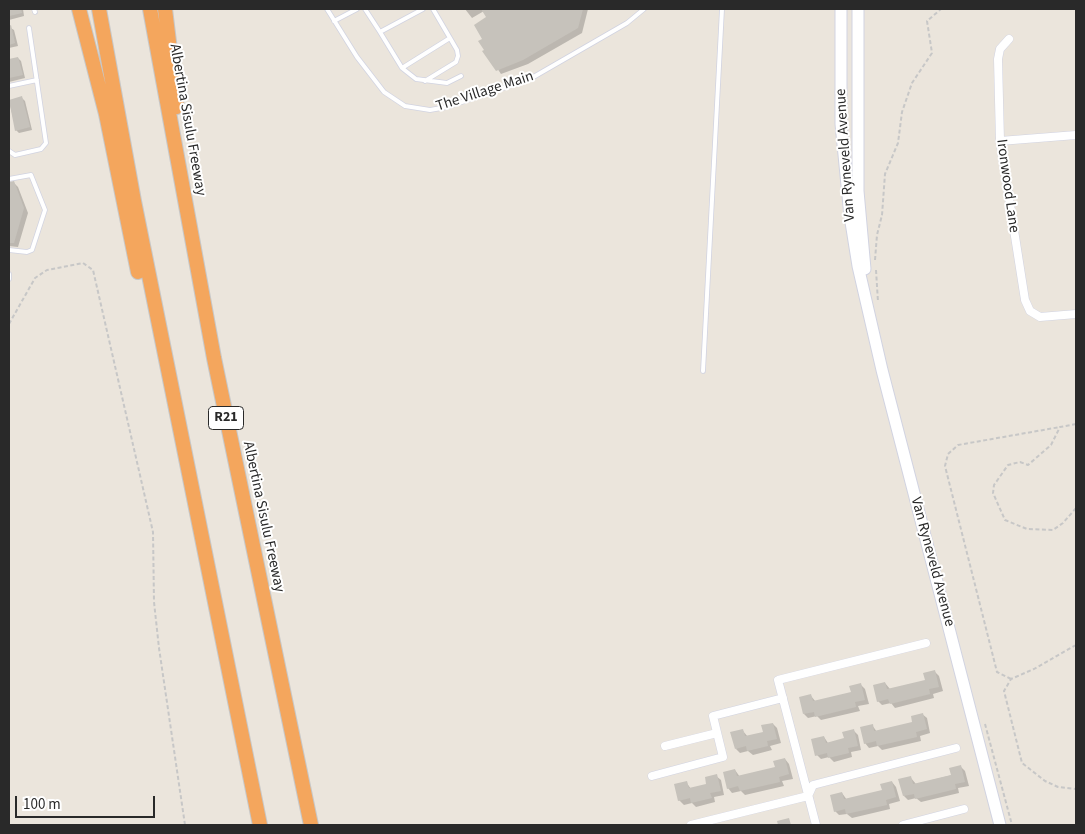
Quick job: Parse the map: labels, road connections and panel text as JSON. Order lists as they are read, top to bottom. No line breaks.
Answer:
{"streets":{"highway":["Albertina Sisulu Freeway","R21"],"main road":["Van Ryneveld Avenue"],"street":["Ironwood Lane"],"lane":["The Village Main"]},"scale_bar":"100 m"}
